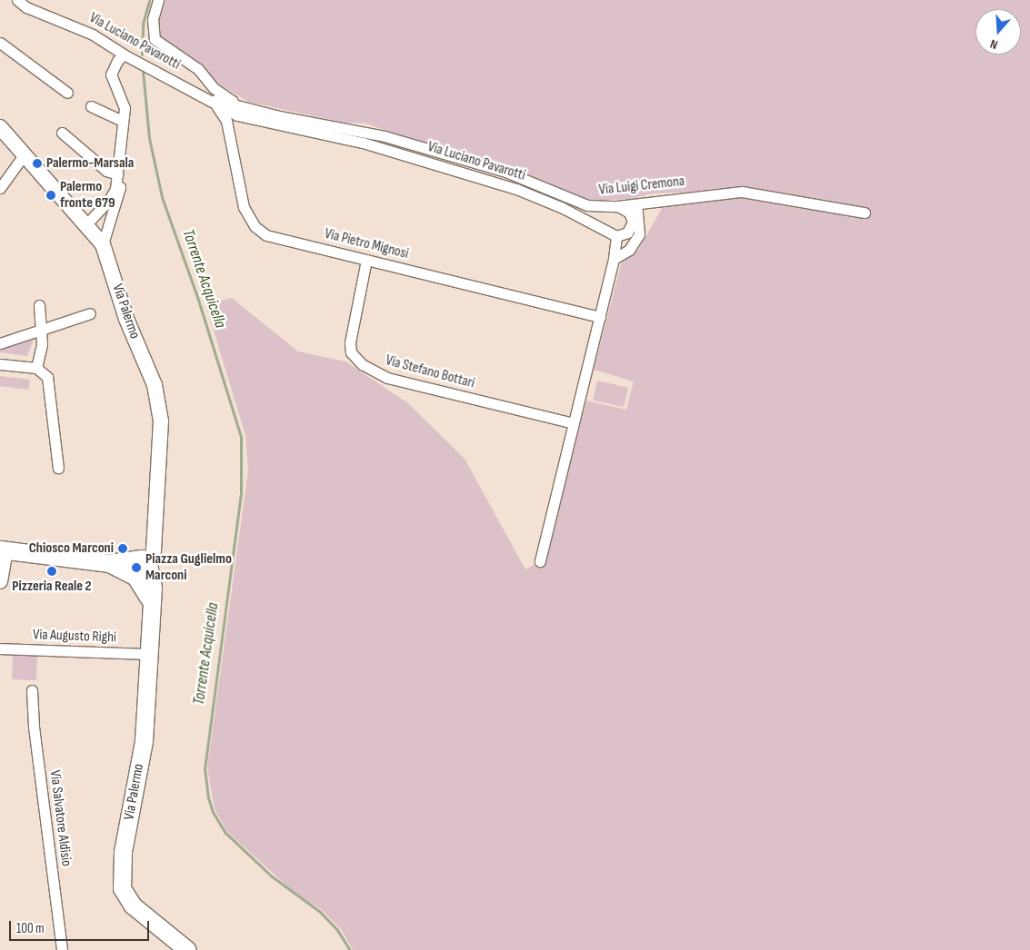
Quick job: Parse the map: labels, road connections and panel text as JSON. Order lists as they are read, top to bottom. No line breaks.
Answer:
{"streets":{"main road":["Via Palermo"],"street":["Via Luciano Pavarotti","Via Luigi Cremona","Via Pietro Mignosi","Via Stefano Bottari","Via Augusto Righi","Via Salvatore Aldisio"]},"crossings":[["Via Luciano Pavarotti","Via Luigi Cremona"],["Via Luciano Pavarotti","Via Pietro Mignosi"],["Via Pietro Mignosi","Via Stefano Bottari"],["Via Palermo","Via Augusto Righi"]],"water":["Torrente Acquicella"],"places":["Palermo-Marsala","Palermo fronte 679","Chiosco Marconi","Piazza Guglielmo Marconi","Pizzeria Reale 2"],"scale_bar":"100 m","north":"bottom"}
